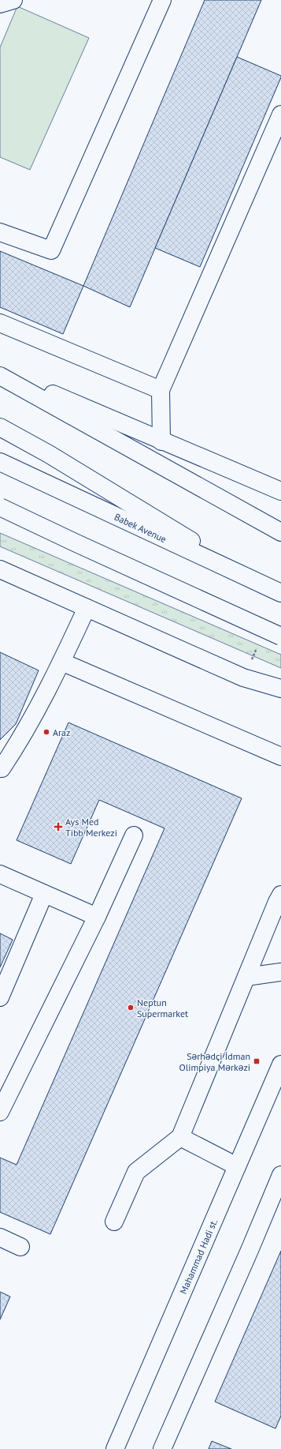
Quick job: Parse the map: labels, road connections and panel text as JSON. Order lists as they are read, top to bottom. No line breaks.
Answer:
{"streets":{"main road":["Babek Avenue","Mahammad Hadi st."]},"places":{"other":["Araz","Neptun Supermarket"],"health":["Ays Med Tibb Merkezi"],"transit":["Sərhədçi İdman Olimpiya Mərkəzi"]}}
